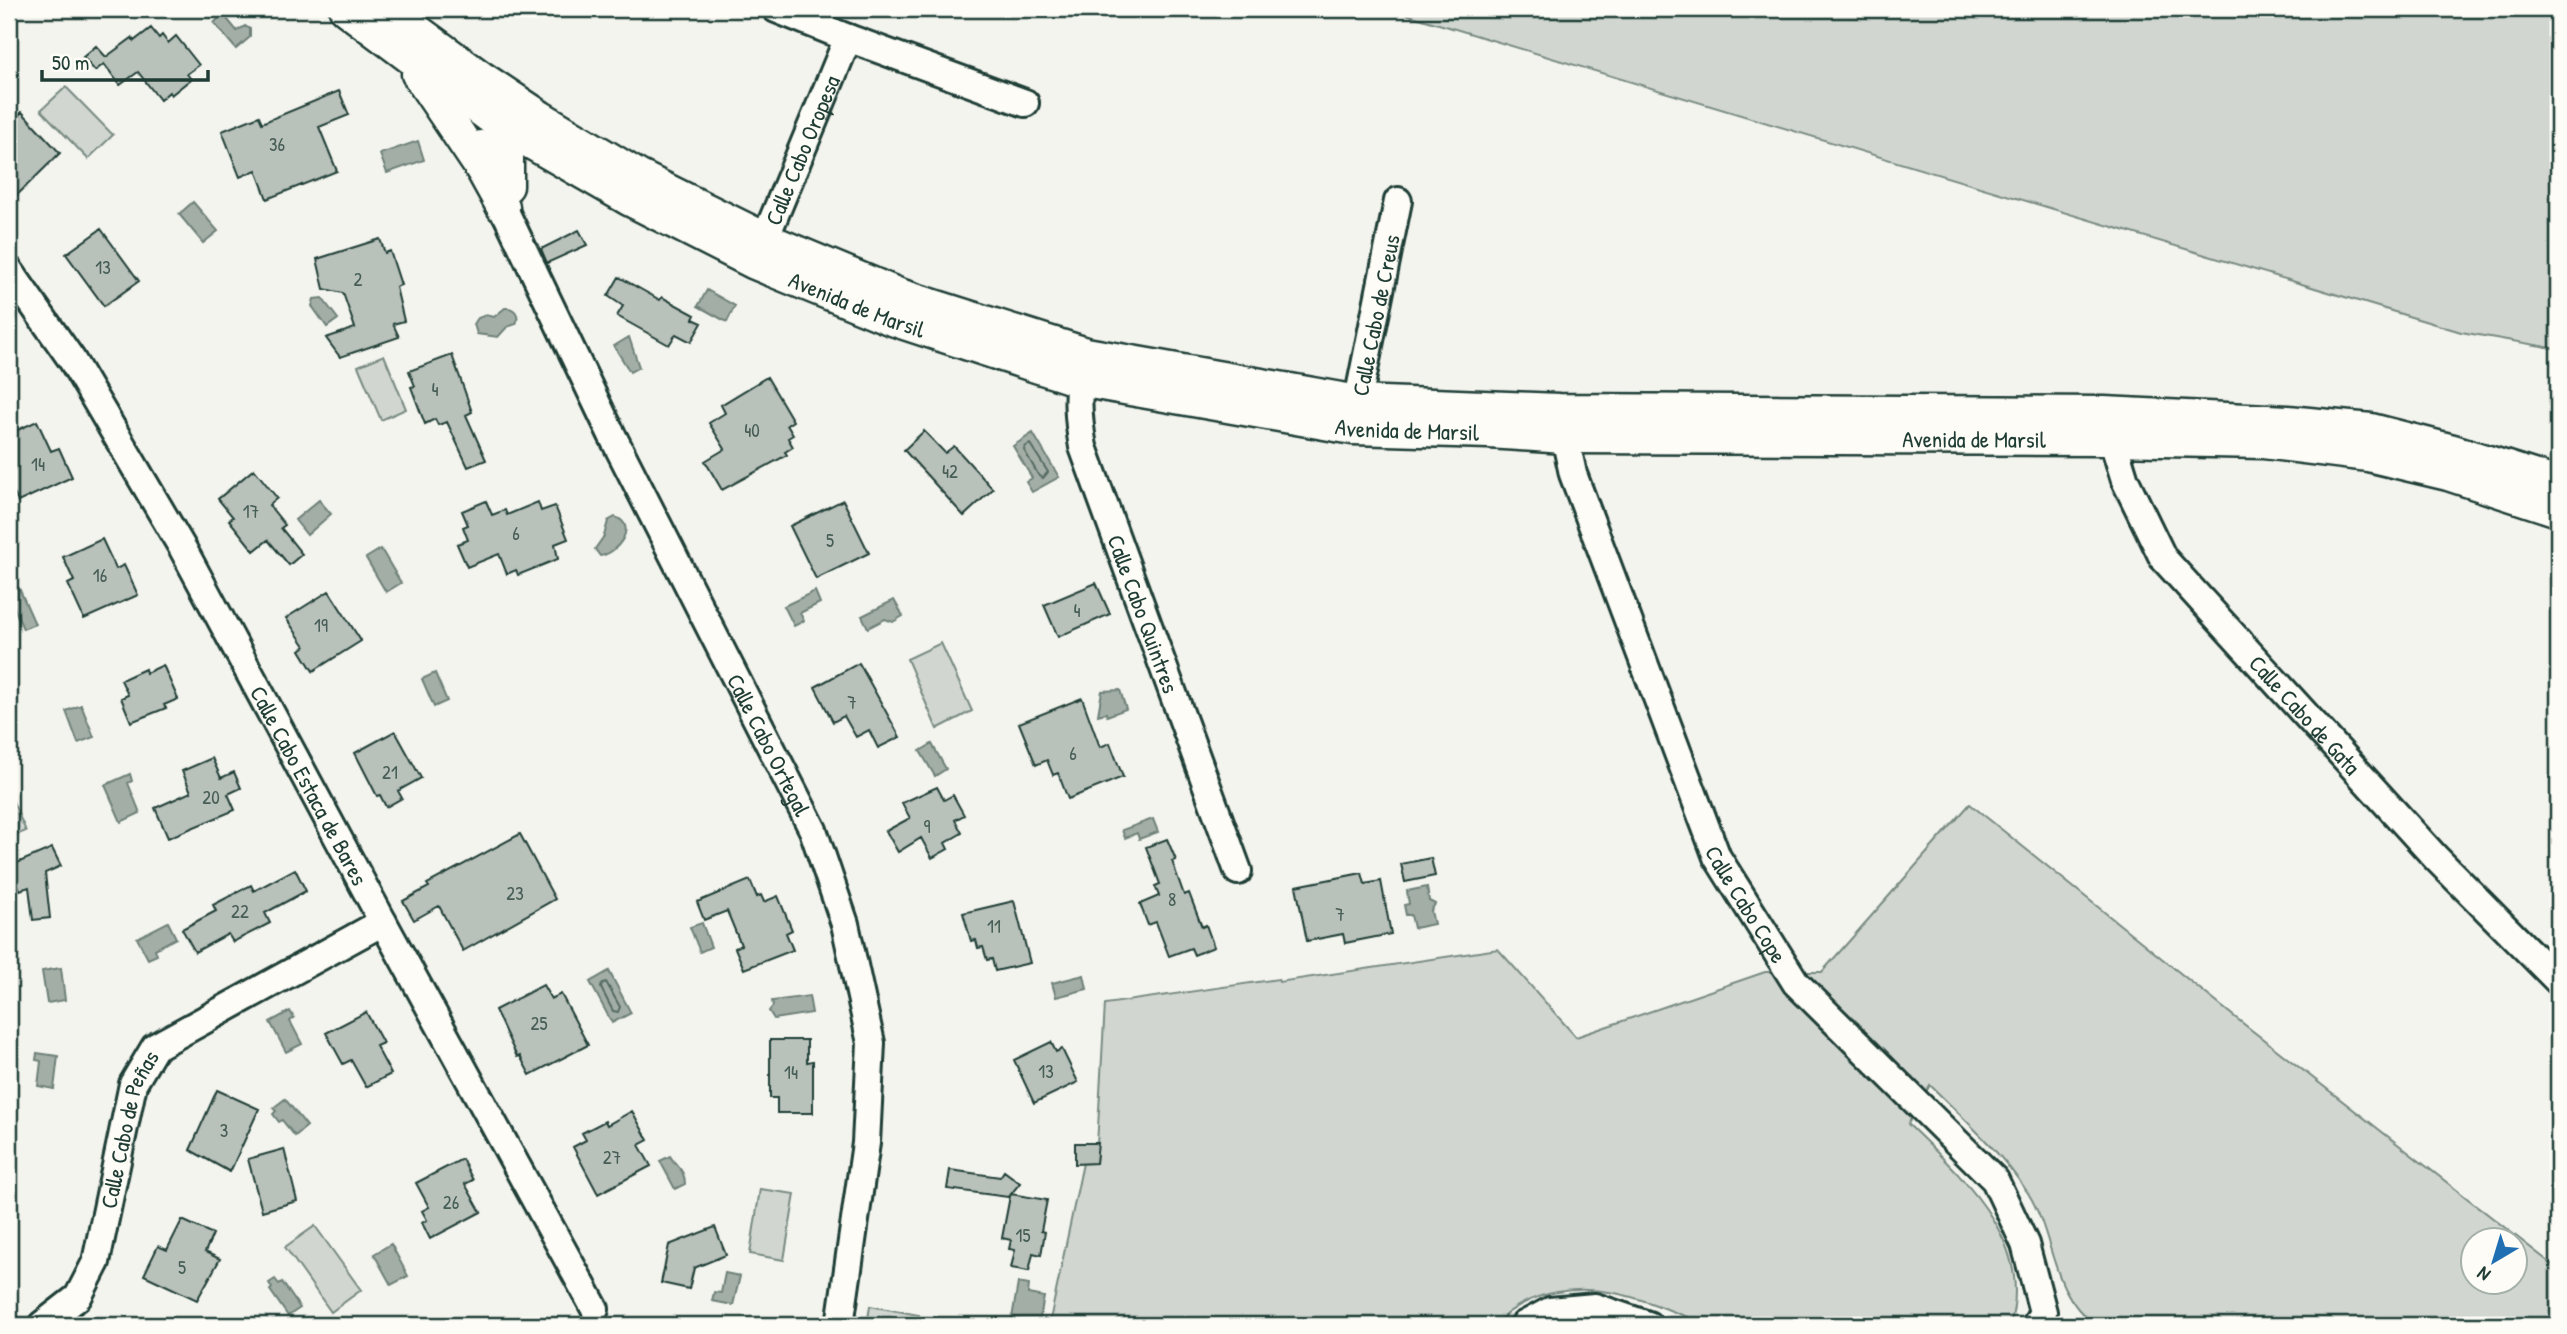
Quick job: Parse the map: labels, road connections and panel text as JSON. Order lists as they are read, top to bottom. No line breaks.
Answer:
{"streets":{"street":["Calle Cabo Oropesa","Avenida de Marsil","Calle Cabo de Creus","Calle Cabo Quintres","Calle Cabo de Gata","Calle Cabo Ortegal","Calle Cabo Estaca de Bares","Calle Cabo Cope","Calle Cabo de Peñas"]},"crossings":[["Calle Cabo Oropesa","Avenida de Marsil"],["Avenida de Marsil","Calle Cabo de Creus"],["Avenida de Marsil","Calle Cabo Quintres"],["Avenida de Marsil","Calle Cabo de Gata"],["Avenida de Marsil","Calle Cabo Cope"],["Calle Cabo Estaca de Bares","Calle Cabo de Peñas"]],"house_numbers":["36","13","2","4","40","14","42","17","6","5","16","4","19","7","6","21","20","9","23","8","22","7","11","25","13","14","3","27","26","15","5"],"scale_bar":"50 m","north":"bottom left"}
